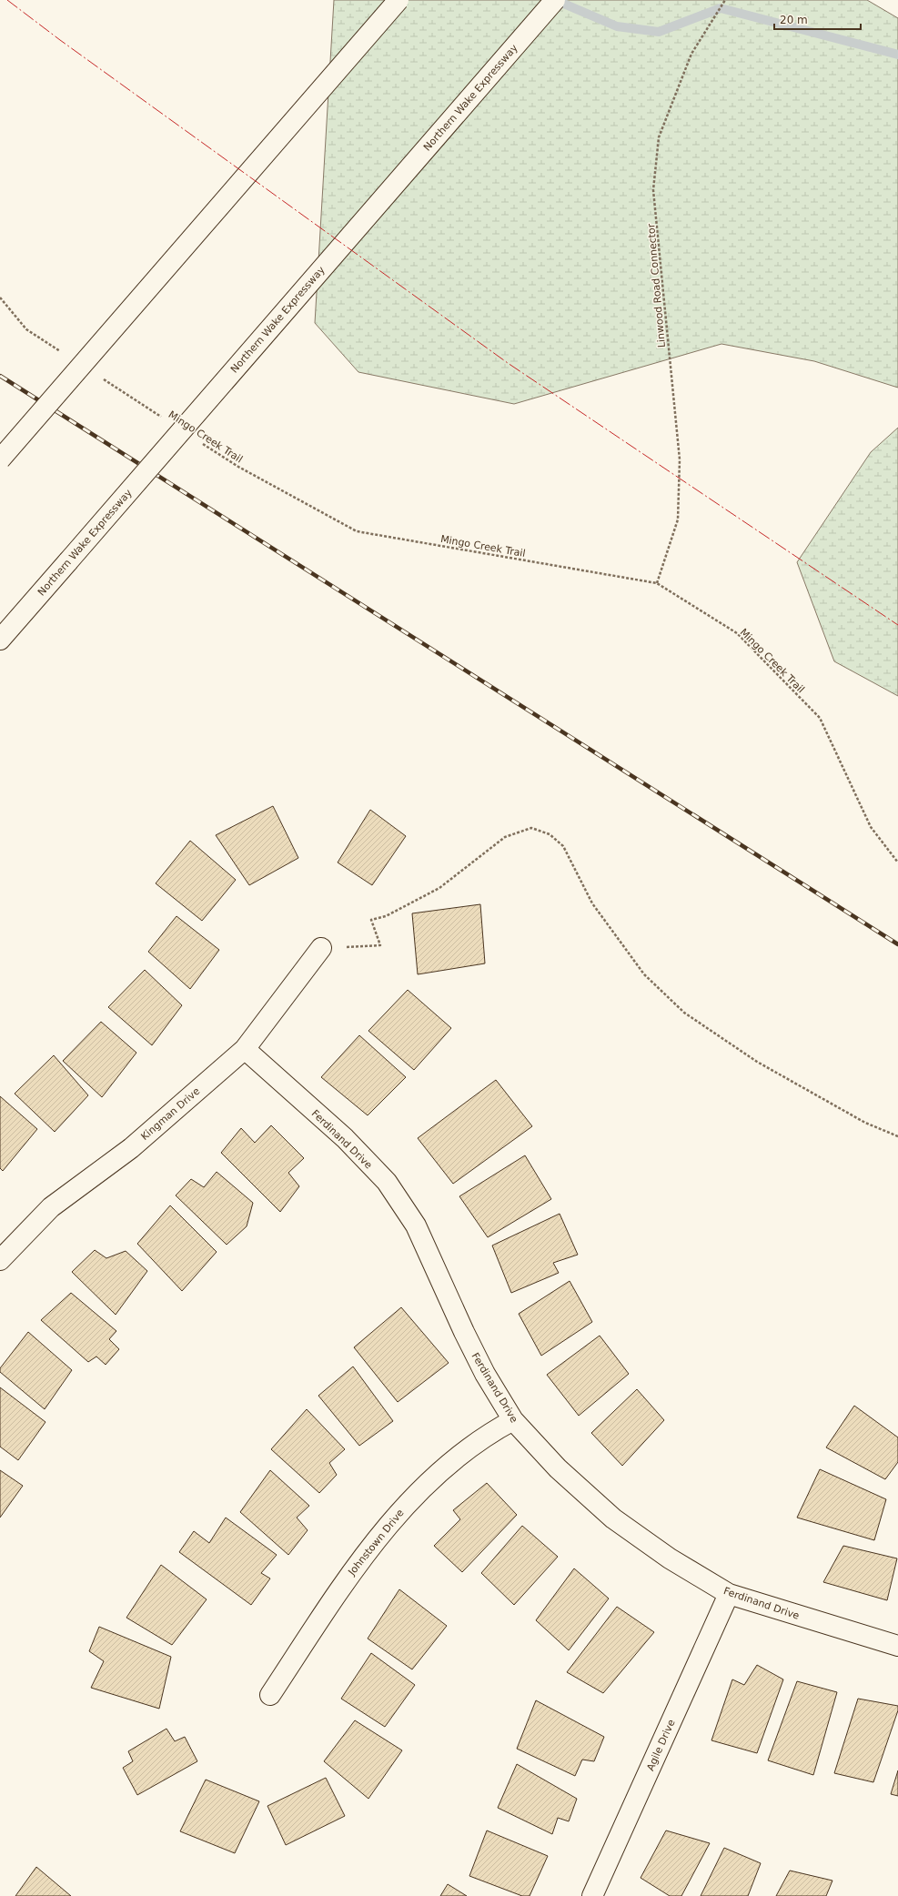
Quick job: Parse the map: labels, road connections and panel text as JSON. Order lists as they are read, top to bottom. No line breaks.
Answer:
{"streets":{"main road":["Northern Wake Expressway","Kingman Drive","Ferdinand Drive","Johnstown Drive","Agile Drive"],"path":["Linwood Road Connector","Mingo Creek Trail"]},"crossings":[["Linwood Road Connector","Mingo Creek Trail"],["Kingman Drive","Ferdinand Drive"],["Ferdinand Drive","Johnstown Drive"],["Ferdinand Drive","Agile Drive"]],"scale_bar":"20 m"}
